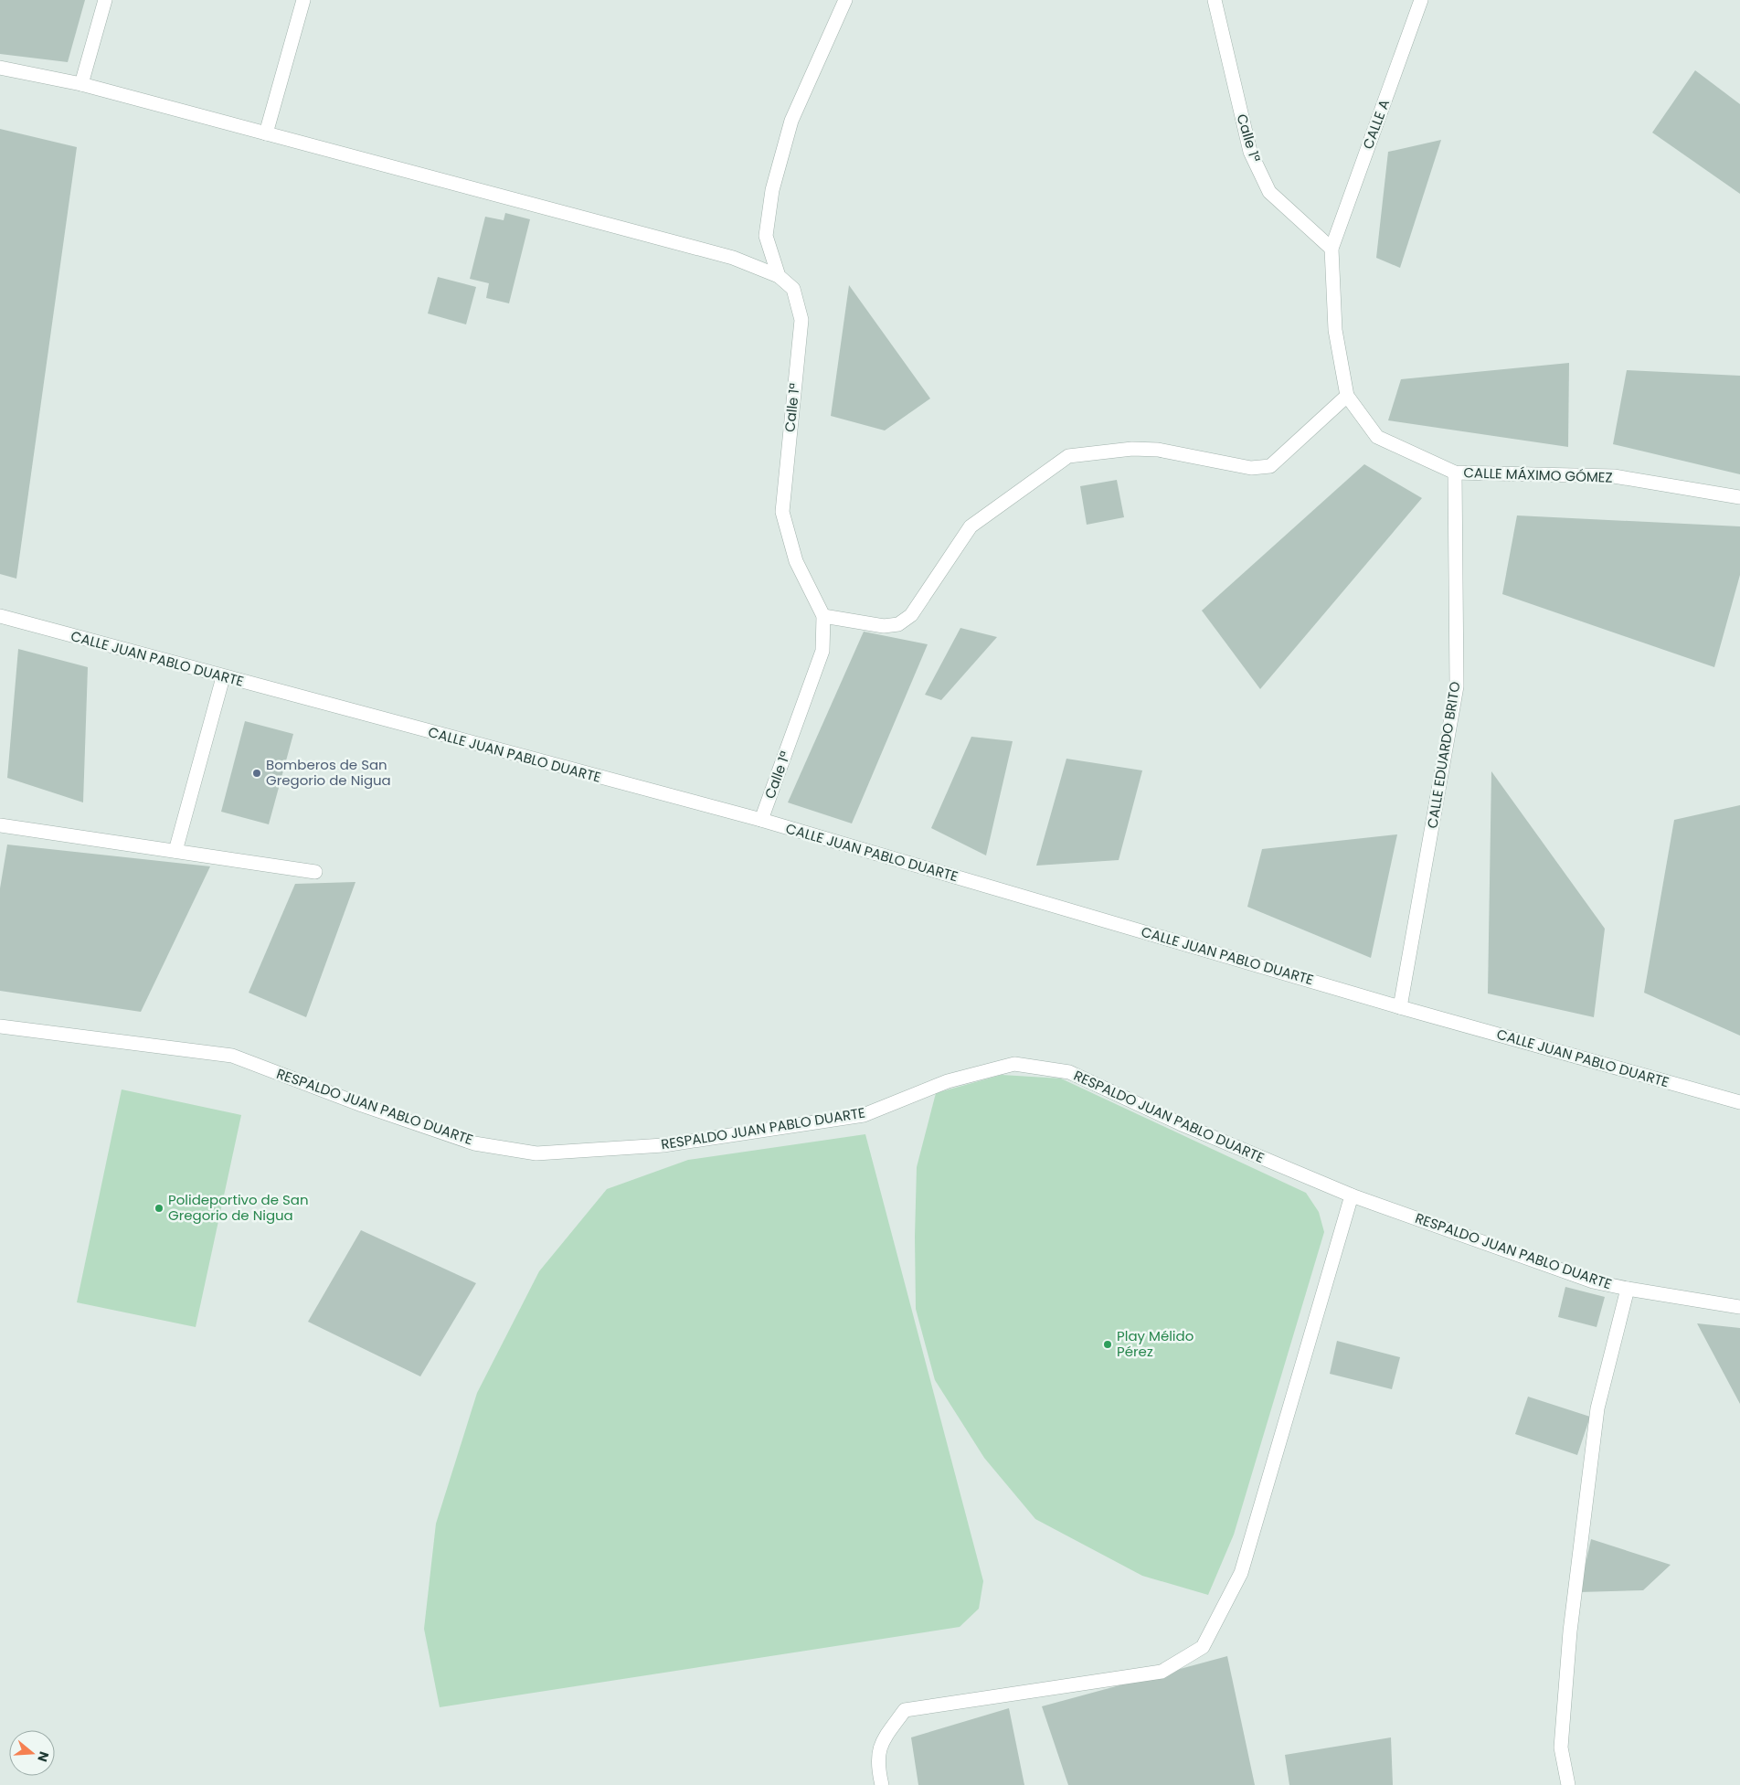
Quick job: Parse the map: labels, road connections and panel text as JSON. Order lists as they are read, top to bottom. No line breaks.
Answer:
{"streets":{"street":["CALLE A","Calle 1ª","CALLE MÁXIMO GÓMEZ","CALLE JUAN PABLO DUARTE","CALLE EDUARDO BRITO","RESPALDO JUAN PABLO DUARTE"]},"crossings":[["CALLE A","Calle 1ª"],["CALLE A","CALLE MÁXIMO GÓMEZ"],["Calle 1ª","CALLE MÁXIMO GÓMEZ"],["Calle 1ª","CALLE JUAN PABLO DUARTE"],["CALLE MÁXIMO GÓMEZ","CALLE EDUARDO BRITO"],["CALLE JUAN PABLO DUARTE","CALLE EDUARDO BRITO"]],"places":["Bomberos de San Gregorio de Nigua","Polideportivo de San Gregorio de Nigua","Play Mélido Pérez"],"north":"right"}
